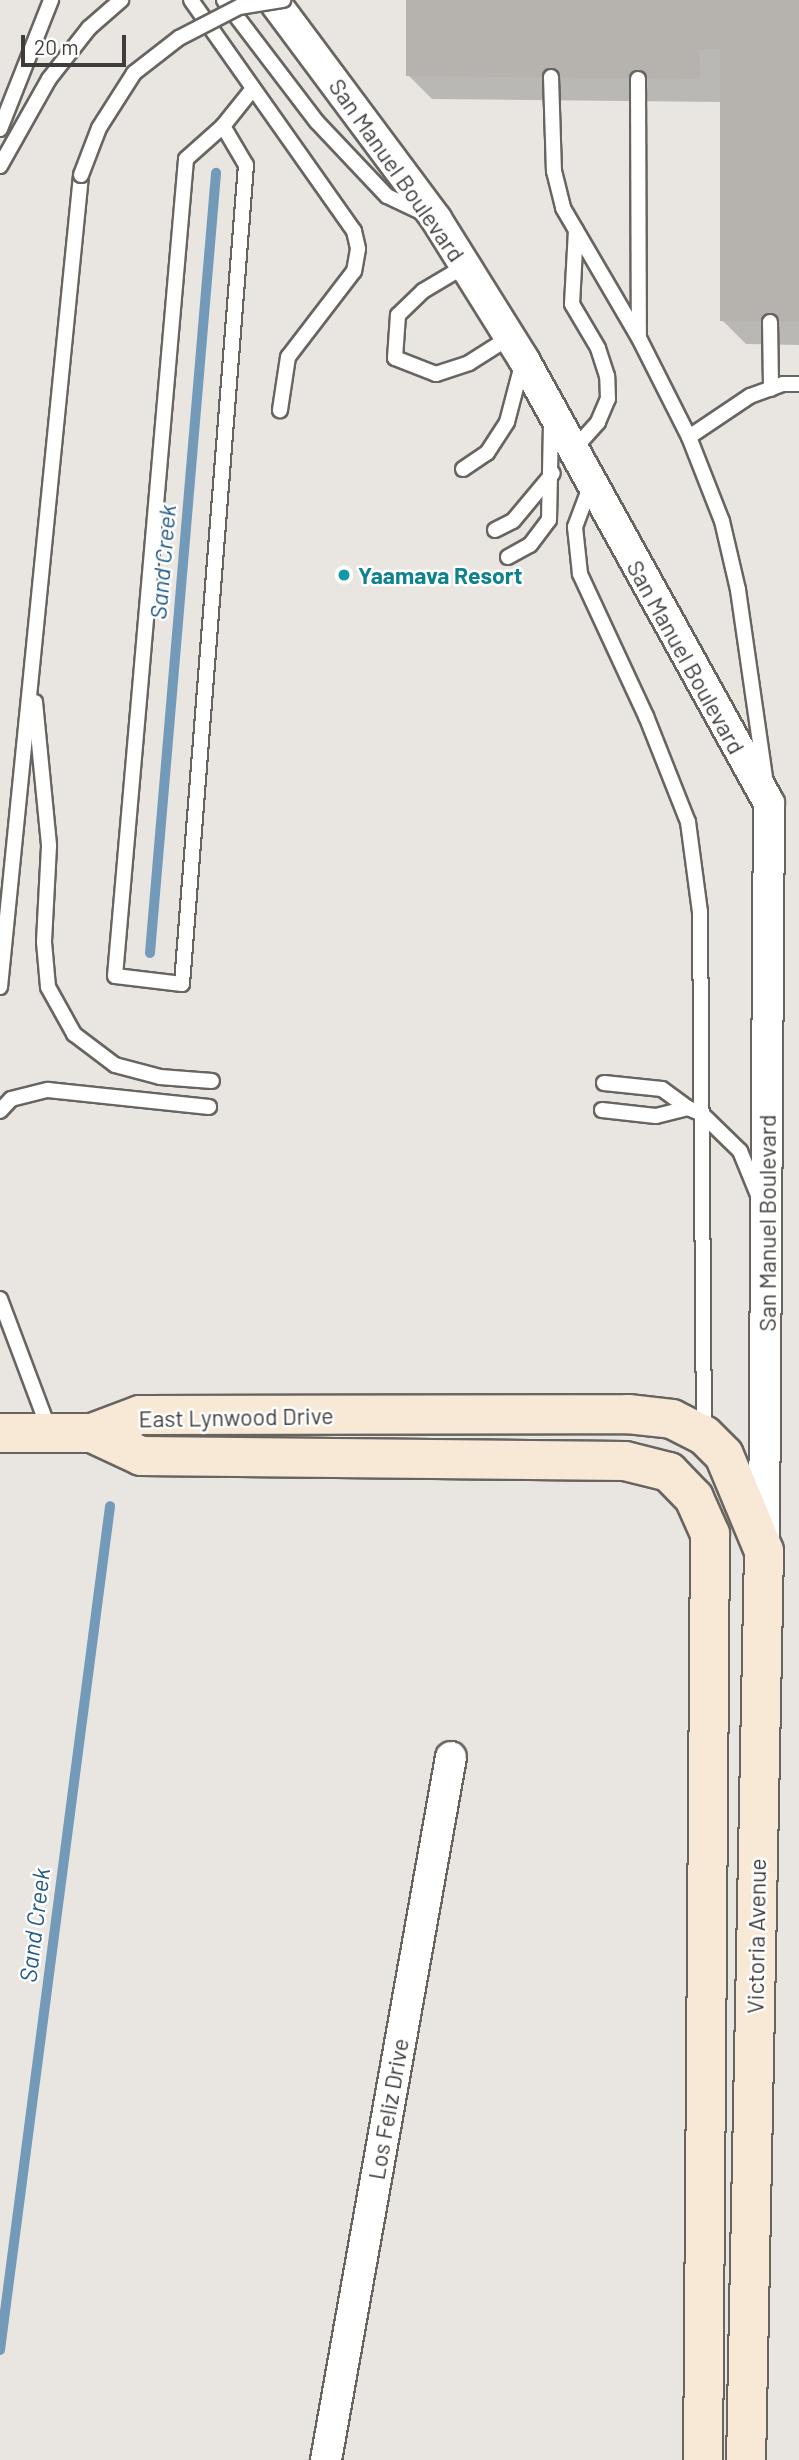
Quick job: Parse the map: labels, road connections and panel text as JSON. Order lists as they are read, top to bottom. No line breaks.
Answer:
{"streets":{"main road":["East Lynwood Drive","Victoria Avenue"],"street":["San Manuel Boulevard","Los Feliz Drive"]},"crossings":[["San Manuel Boulevard","Victoria Avenue"]],"water":["Sand Creek"],"places":["Yaamava Resort"],"scale_bar":"20 m"}
